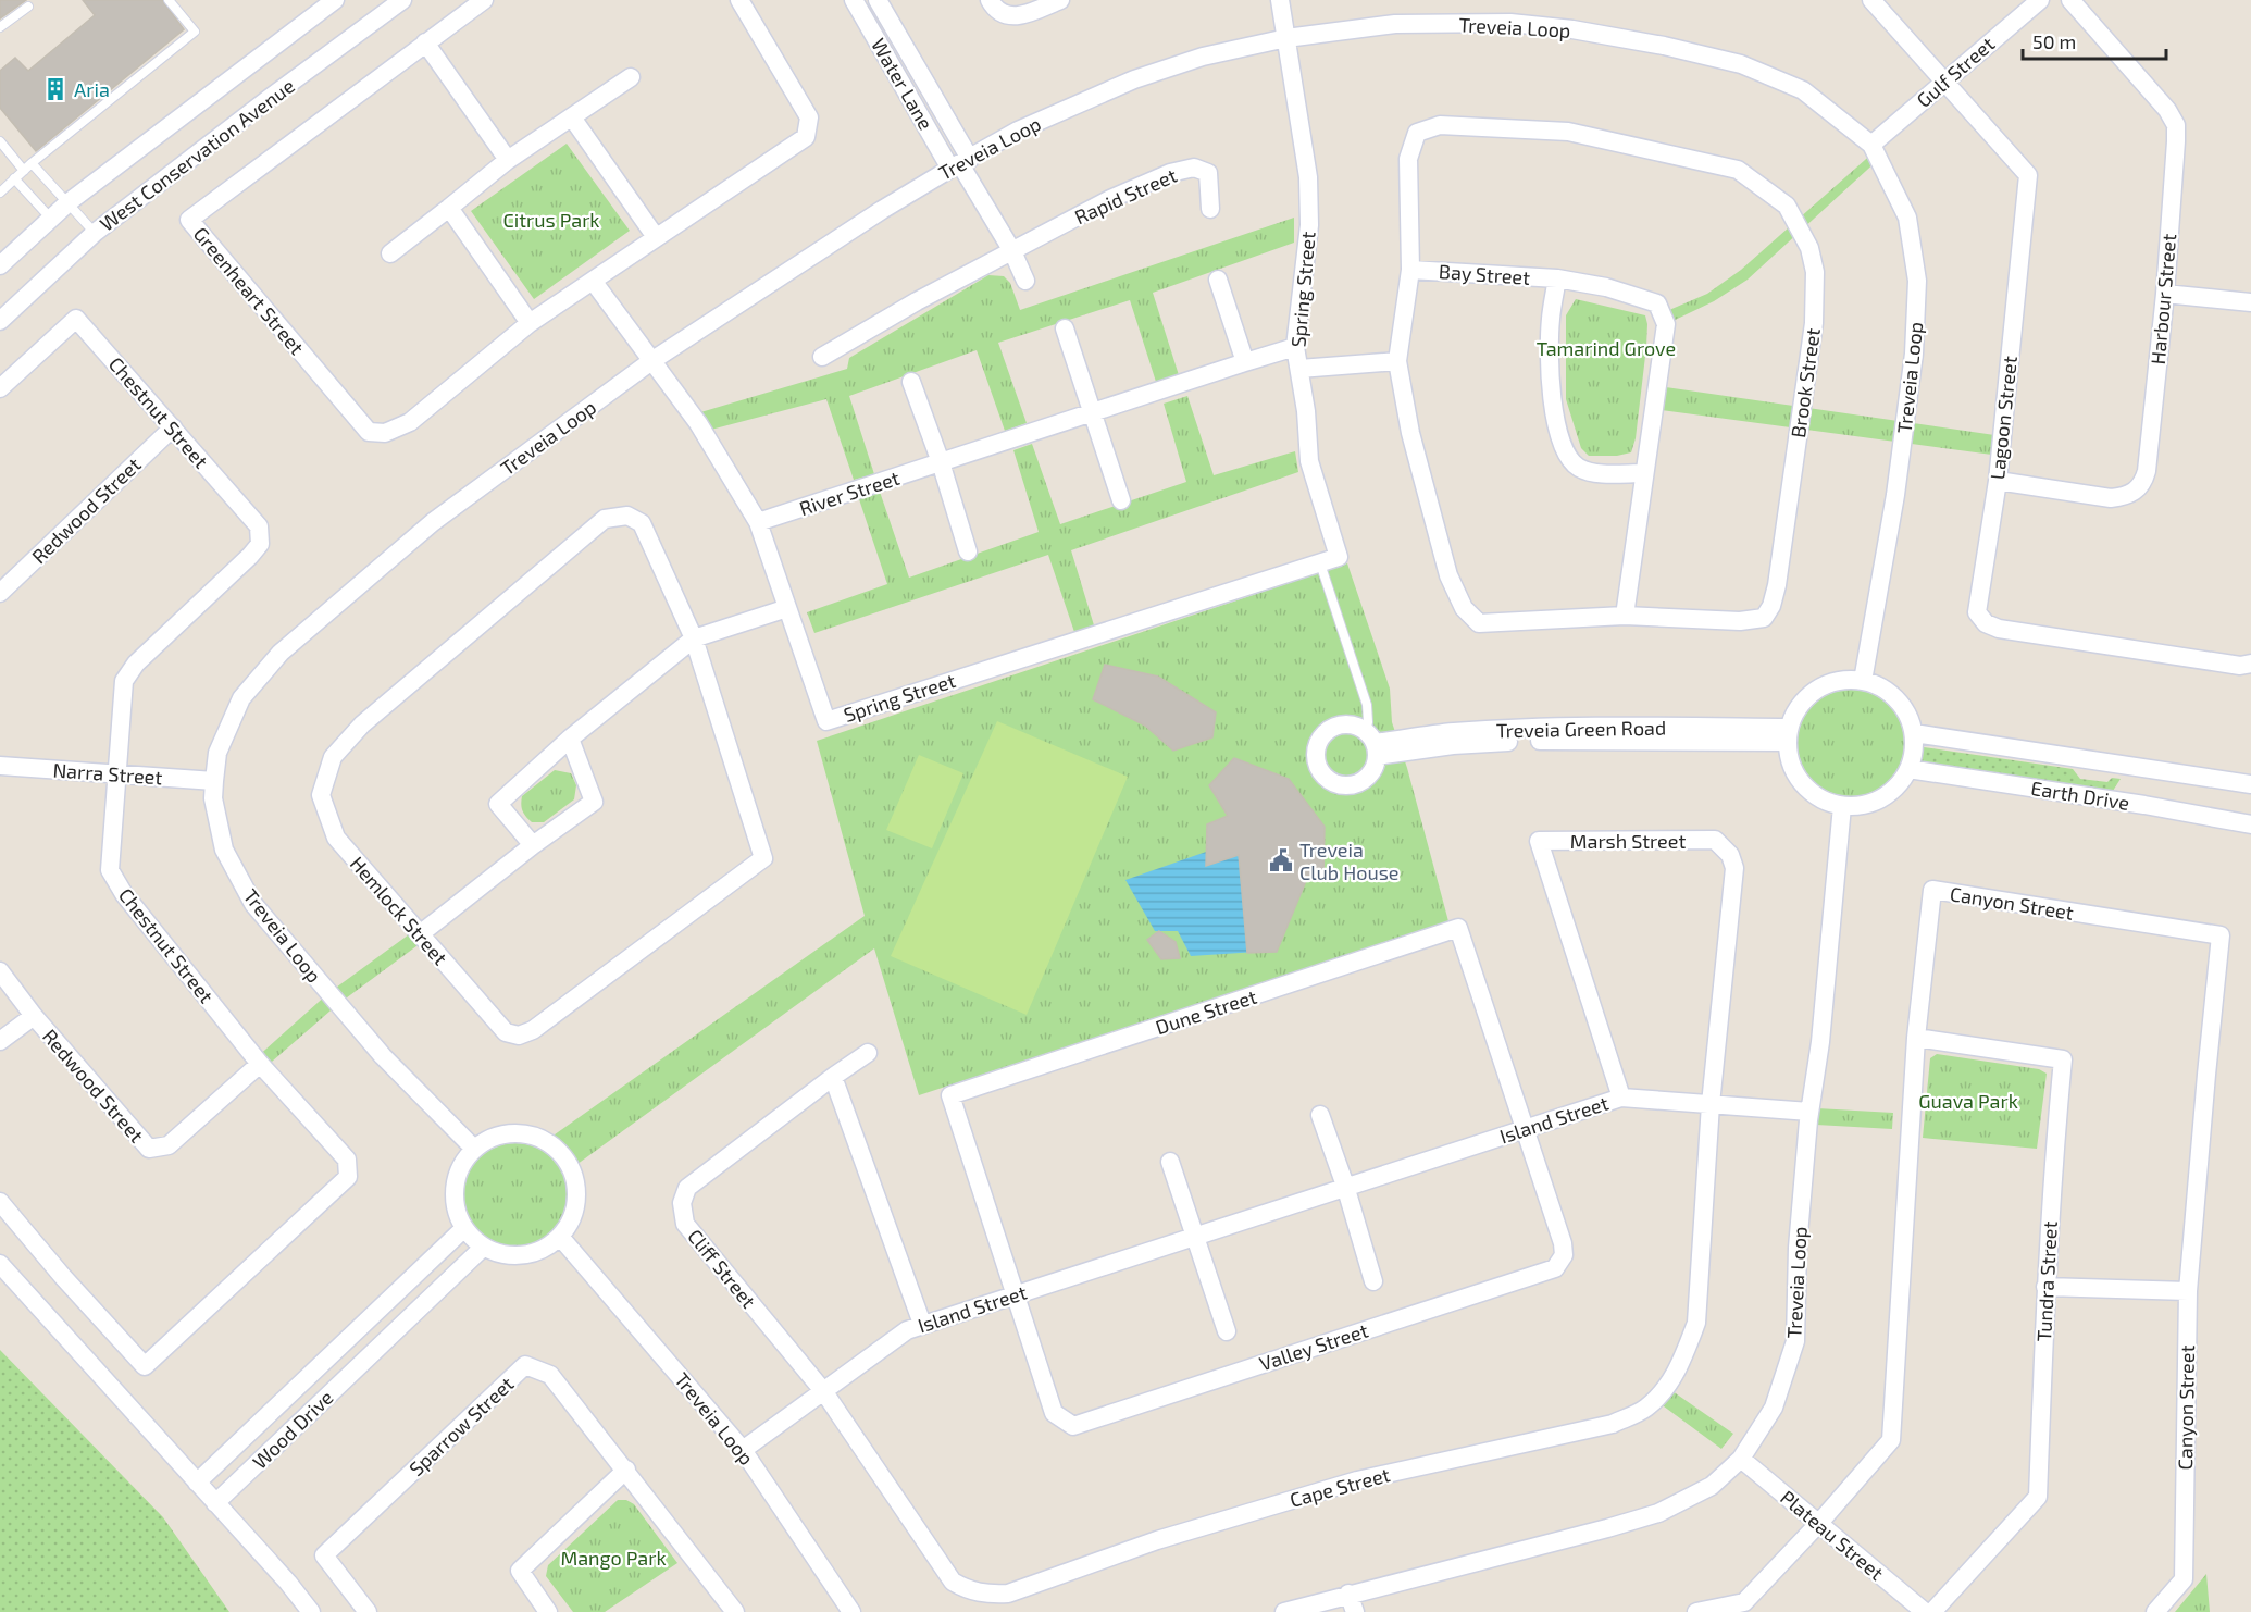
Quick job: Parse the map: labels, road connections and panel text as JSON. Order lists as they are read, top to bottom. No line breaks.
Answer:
{"streets":{"street":["Treveia Loop","Gulf Street","Water Lane","West Conservation Avenue","Rapid Street","Bay Street","Spring Street","Greenheart Street","Harbour Street","Brook Street","Chestnut Street","Lagoon Street","River Street","Redwood Street","Treveia Green Road","Narra Street","Earth Drive","Marsh Street","Canyon Street","Hemlock Street","Dune Street","Island Street","Cliff Street","Tundra Street","Valley Street","Sparrow Street","Wood Drive","Cape Street","Plateau Street"]},"crossings":[["Treveia Loop","Gulf Street"],["Treveia Loop","Water Lane"],["Treveia Loop","Spring Street"],["Treveia Loop","Treveia Green Road"],["Treveia Loop","Narra Street"],["Treveia Loop","Earth Drive"],["Treveia Loop","Island Street"],["Treveia Loop","Wood Drive"],["Treveia Loop","Plateau Street"],["Gulf Street","Lagoon Street"],["Bay Street","Brook Street"],["Spring Street","River Street"],["Spring Street","Treveia Green Road"],["Harbour Street","Lagoon Street"],["Chestnut Street","Redwood Street"],["Chestnut Street","Narra Street"],["Treveia Green Road","Earth Drive"],["Marsh Street","Island Street"],["Marsh Street","Cape Street"],["Canyon Street","Tundra Street"],["Canyon Street","Plateau Street"],["Dune Street","Island Street"],["Dune Street","Valley Street"],["Island Street","Cliff Street"],["Island Street","Valley Street"],["Island Street","Cape Street"],["Cliff Street","Cape Street"]],"parks":["Citrus Park","Tamarind Grove","Guava Park","Mango Park"],"places":{"building":["Aria"],"public building":["Treveia Club House"]},"scale_bar":"50 m"}
